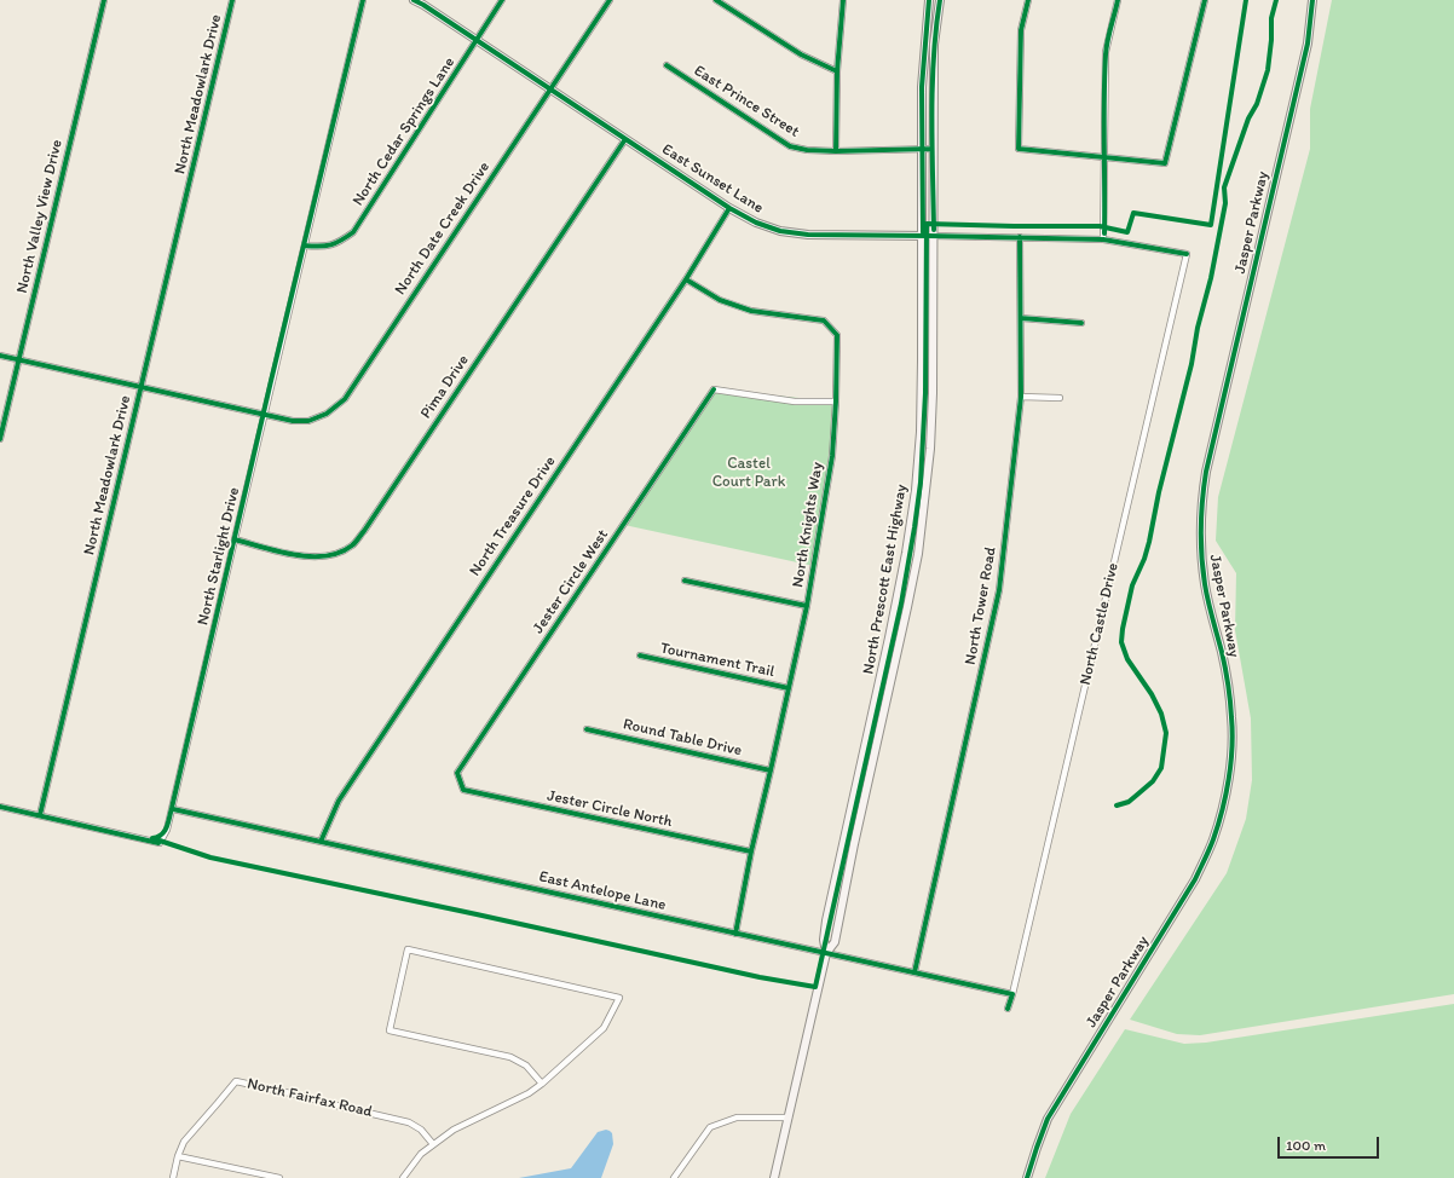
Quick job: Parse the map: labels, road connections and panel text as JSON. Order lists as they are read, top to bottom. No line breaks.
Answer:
{"streets":{"street":["North Meadowlark Drive","East Prince Street","North Cedar Springs Lane","East Sunset Lane","North Valley View Drive","Jasper Parkway","North Date Creek Drive","Pima Drive","North Treasure Drive","North Knights Way","North Starlight Drive","North Prescott East Highway","Jester Circle West","North Tower Road","North Castle Drive","Tournament Trail","Round Table Drive","Jester Circle North","East Antelope Lane","North Fairfax Road"]},"crossings":[["North Meadowlark Drive","North Date Creek Drive"],["North Meadowlark Drive","North Starlight Drive"],["East Prince Street","North Prescott East Highway"],["North Cedar Springs Lane","East Sunset Lane"],["North Cedar Springs Lane","North Starlight Drive"],["East Sunset Lane","North Date Creek Drive"],["East Sunset Lane","Pima Drive"],["East Sunset Lane","North Treasure Drive"],["East Sunset Lane","North Prescott East Highway"],["East Sunset Lane","North Tower Road"],["East Sunset Lane","North Castle Drive"],["North Valley View Drive","North Date Creek Drive"],["North Date Creek Drive","North Starlight Drive"],["Pima Drive","North Starlight Drive"],["North Treasure Drive","North Knights Way"],["North Treasure Drive","East Antelope Lane"],["North Knights Way","Jester Circle West"],["North Knights Way","Tournament Trail"],["North Knights Way","Round Table Drive"],["North Knights Way","Jester Circle North"],["North Knights Way","East Antelope Lane"],["North Starlight Drive","East Antelope Lane"],["North Prescott East Highway","East Antelope Lane"],["Jester Circle West","Jester Circle North"],["North Tower Road","East Antelope Lane"],["North Castle Drive","East Antelope Lane"]],"parks":["Castel Court Park"],"scale_bar":"100 m"}
